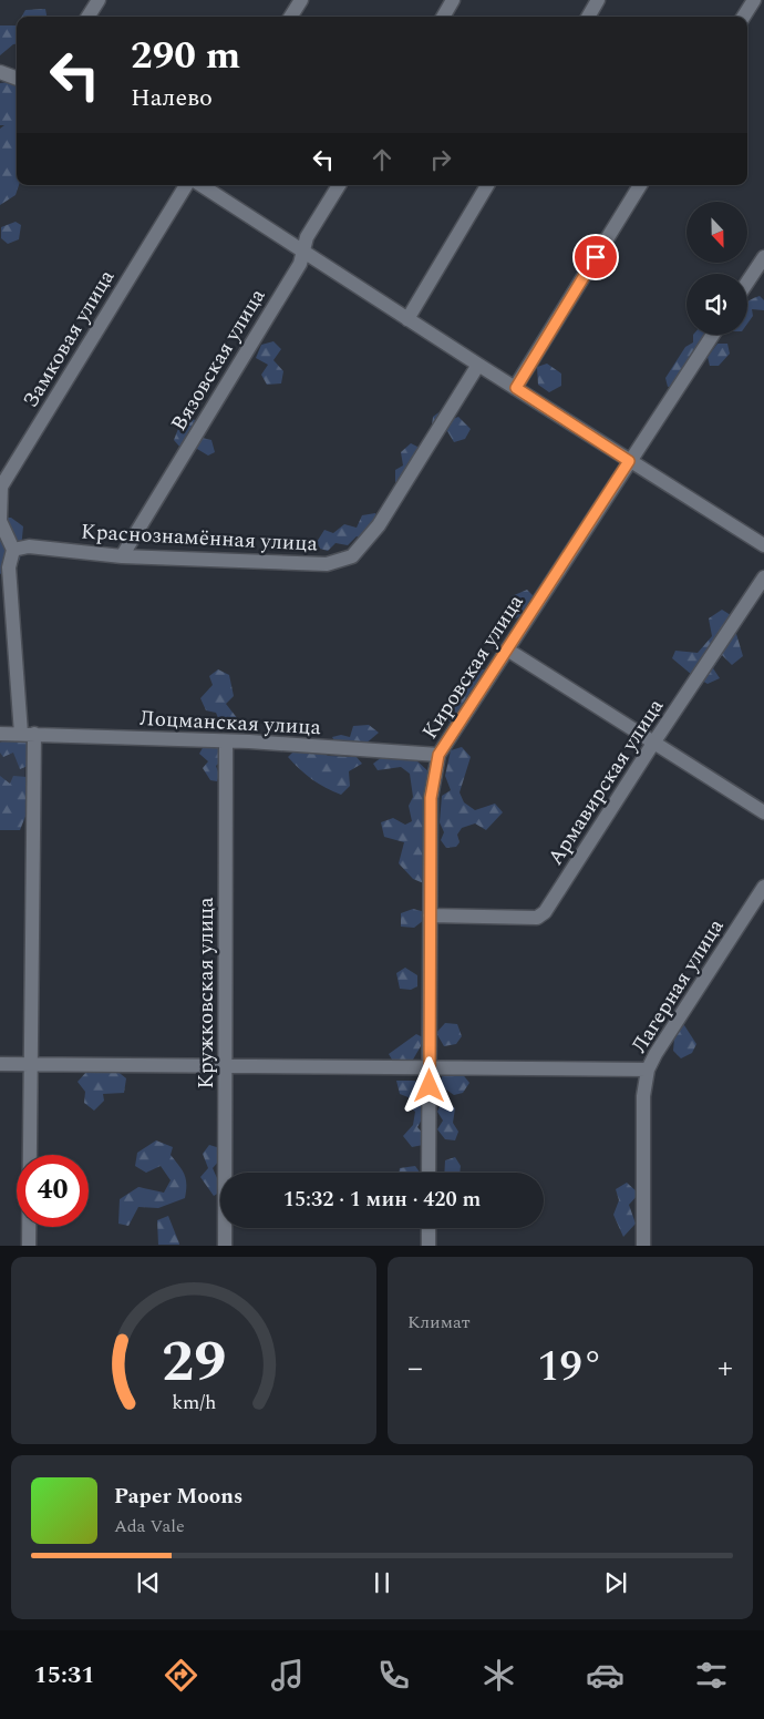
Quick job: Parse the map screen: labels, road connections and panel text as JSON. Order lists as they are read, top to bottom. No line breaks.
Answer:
{"streets":{"street":["Замковая улица","Вязовская улица","Краснознамённая улица","Кировская улица","Лоцманская улица","Армавирская улица","Лагерная улица","Кружковская улица"]},"crossings":[["Замковая улица","Краснознамённая улица"],["Вязовская улица","Краснознамённая улица"],["Кировская улица","Лоцманская улица"],["Кировская улица","Армавирская улица"],["Лоцманская улица","Кружковская улица"]],"north":"bottom","page":{"turn":["290 m","Налево"],"limit":"40","trip":"15:32 · 1 мин · 420 m","tile":"Климат","heat":["−","19°","+"],"song":["Paper Moons","Ada Vale"],"tabs":"15:31","gauge":["29","km/h"]}}
